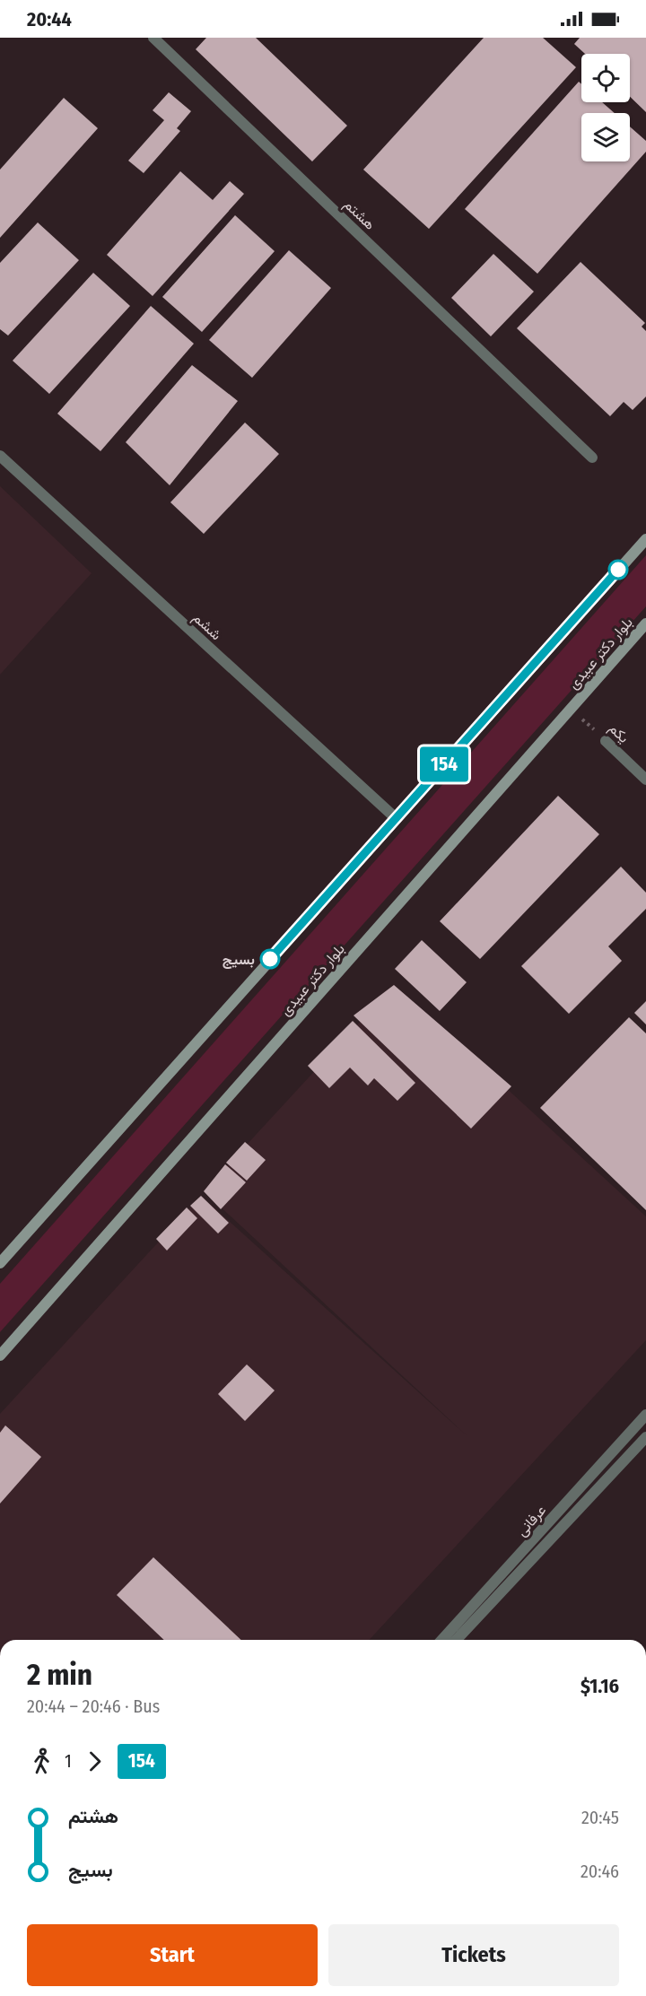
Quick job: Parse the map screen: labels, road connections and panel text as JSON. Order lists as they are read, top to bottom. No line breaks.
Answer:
{"streets":{"main road":["بلوار دکتر عبیدی"],"street":["هشتم","ششم","یکم","عرفانی"]},"crossings":[["بلوار دکتر عبیدی","یکم"]],"places":["بسیج"],"lines":["bus line 154"],"page":{"status":"20:44","on_map":"154","heading":["2 min","20:44 – 20:46 · Bus","$1.16"],"legs":["1","154"],"list":[{"name":"هشتم","value":"20:45"},{"name":"بسیج","value":"20:46"}],"buttons":["Start","Tickets"]}}
